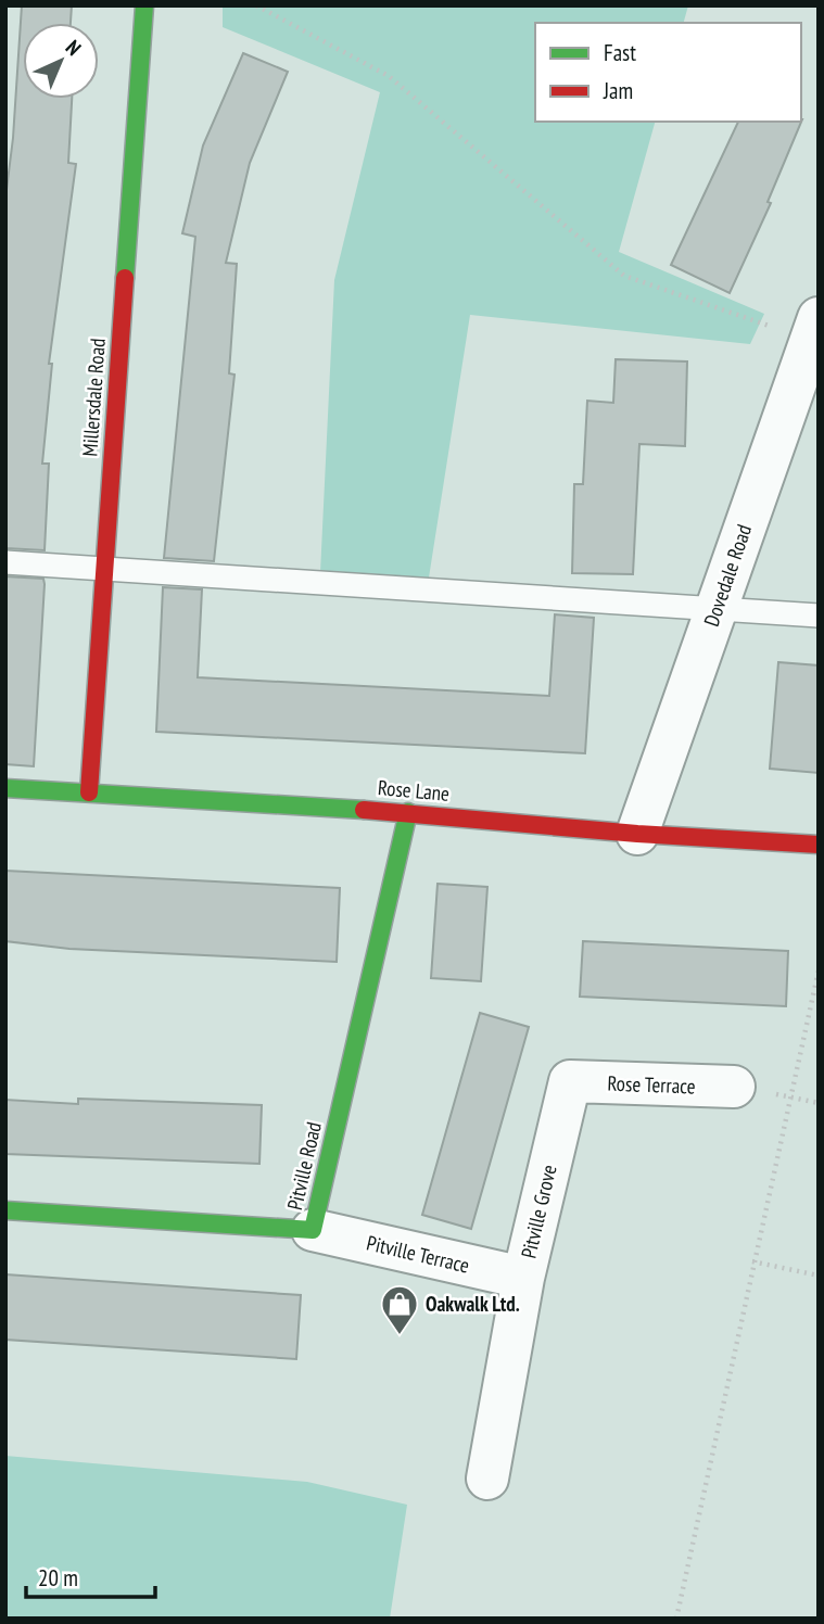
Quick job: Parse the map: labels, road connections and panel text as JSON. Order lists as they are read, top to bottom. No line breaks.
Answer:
{"streets":{"street":["Millersdale Road","Dovedale Road","Rose Lane","Rose Terrace","Pitville Road","Pitville Grove","Pitville Terrace"]},"crossings":[["Millersdale Road","Rose Lane"],["Dovedale Road","Rose Lane"],["Rose Lane","Pitville Road"],["Rose Terrace","Pitville Grove"],["Pitville Road","Pitville Terrace"],["Pitville Grove","Pitville Terrace"]],"places":{"shop":["Oakwalk Ltd."]},"legend":["Fast","Jam"],"scale_bar":"20 m","north":"top right"}
